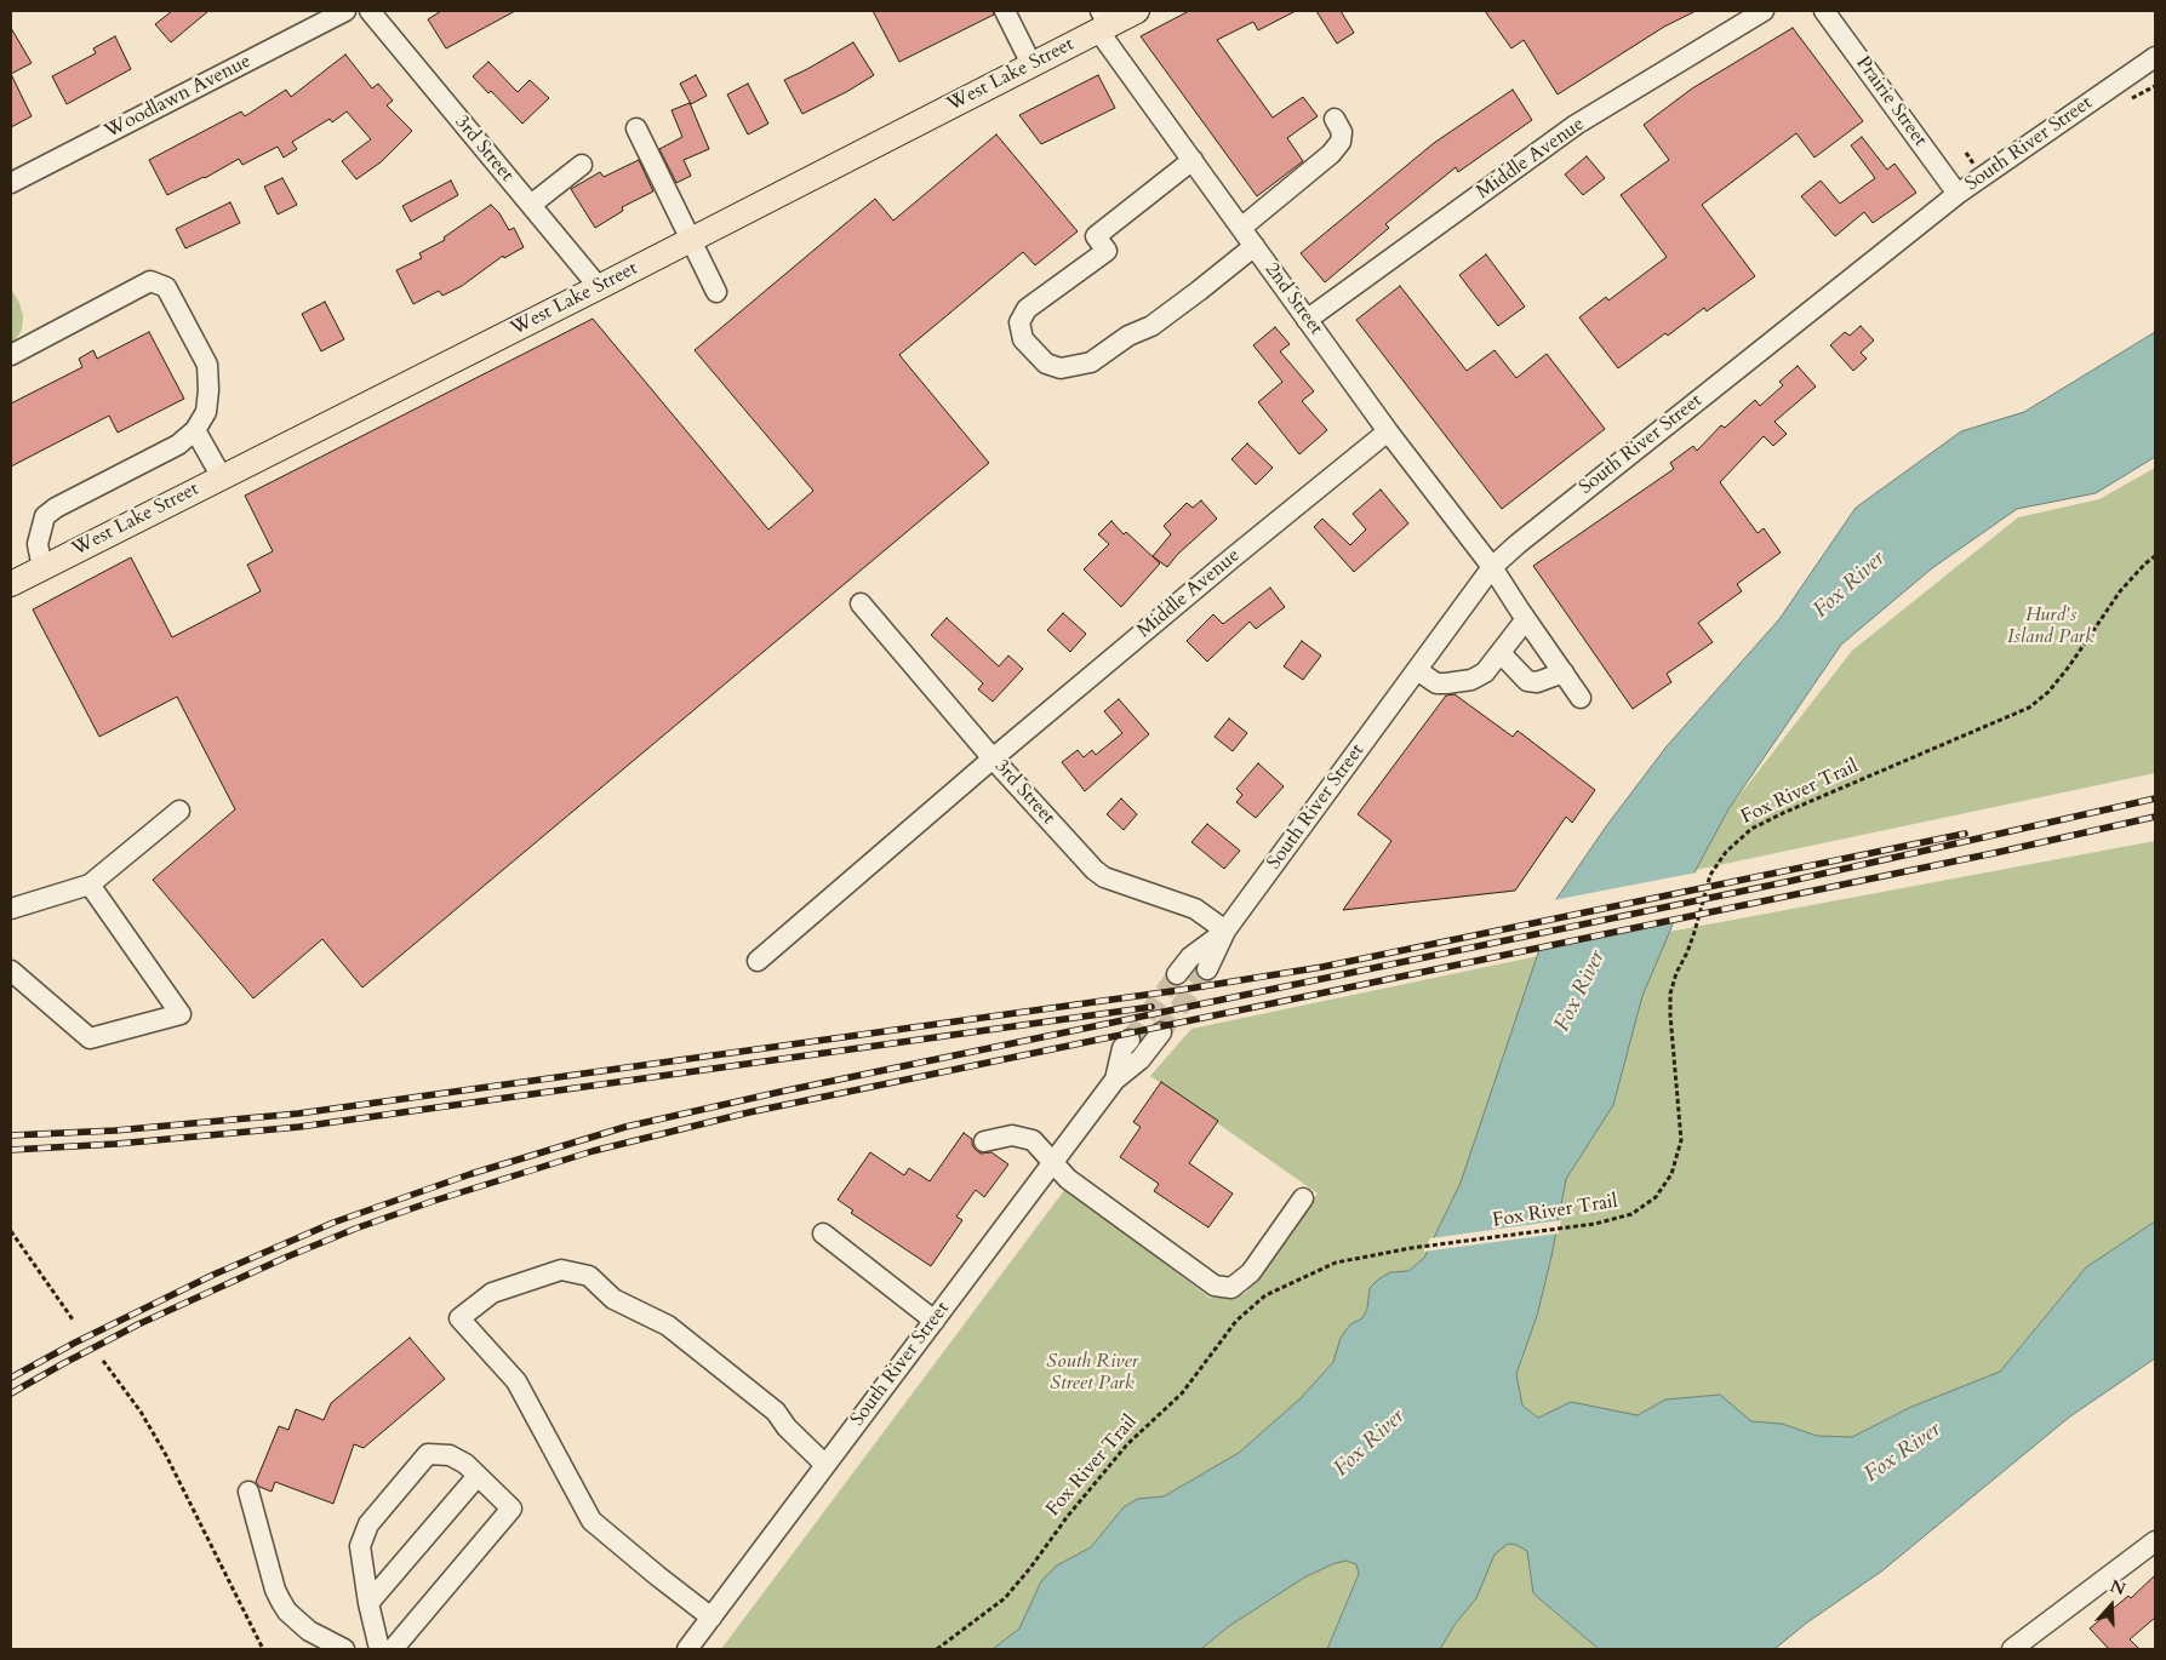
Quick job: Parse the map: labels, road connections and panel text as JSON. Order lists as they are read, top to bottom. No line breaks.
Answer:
{"streets":{"main road":["West Lake Street"],"street":["Woodlawn Avenue","Prairie Street","South River Street","3rd Street","Middle Avenue","2nd Street"],"path":["Fox River Trail"]},"crossings":[["West Lake Street","3rd Street"],["West Lake Street","2nd Street"],["Prairie Street","South River Street"],["South River Street","3rd Street"],["South River Street","2nd Street"],["3rd Street","Middle Avenue"],["Middle Avenue","2nd Street"]],"water":["Fox River"],"parks":["Hurd's Island Park","South River Street Park"],"north":"top"}
